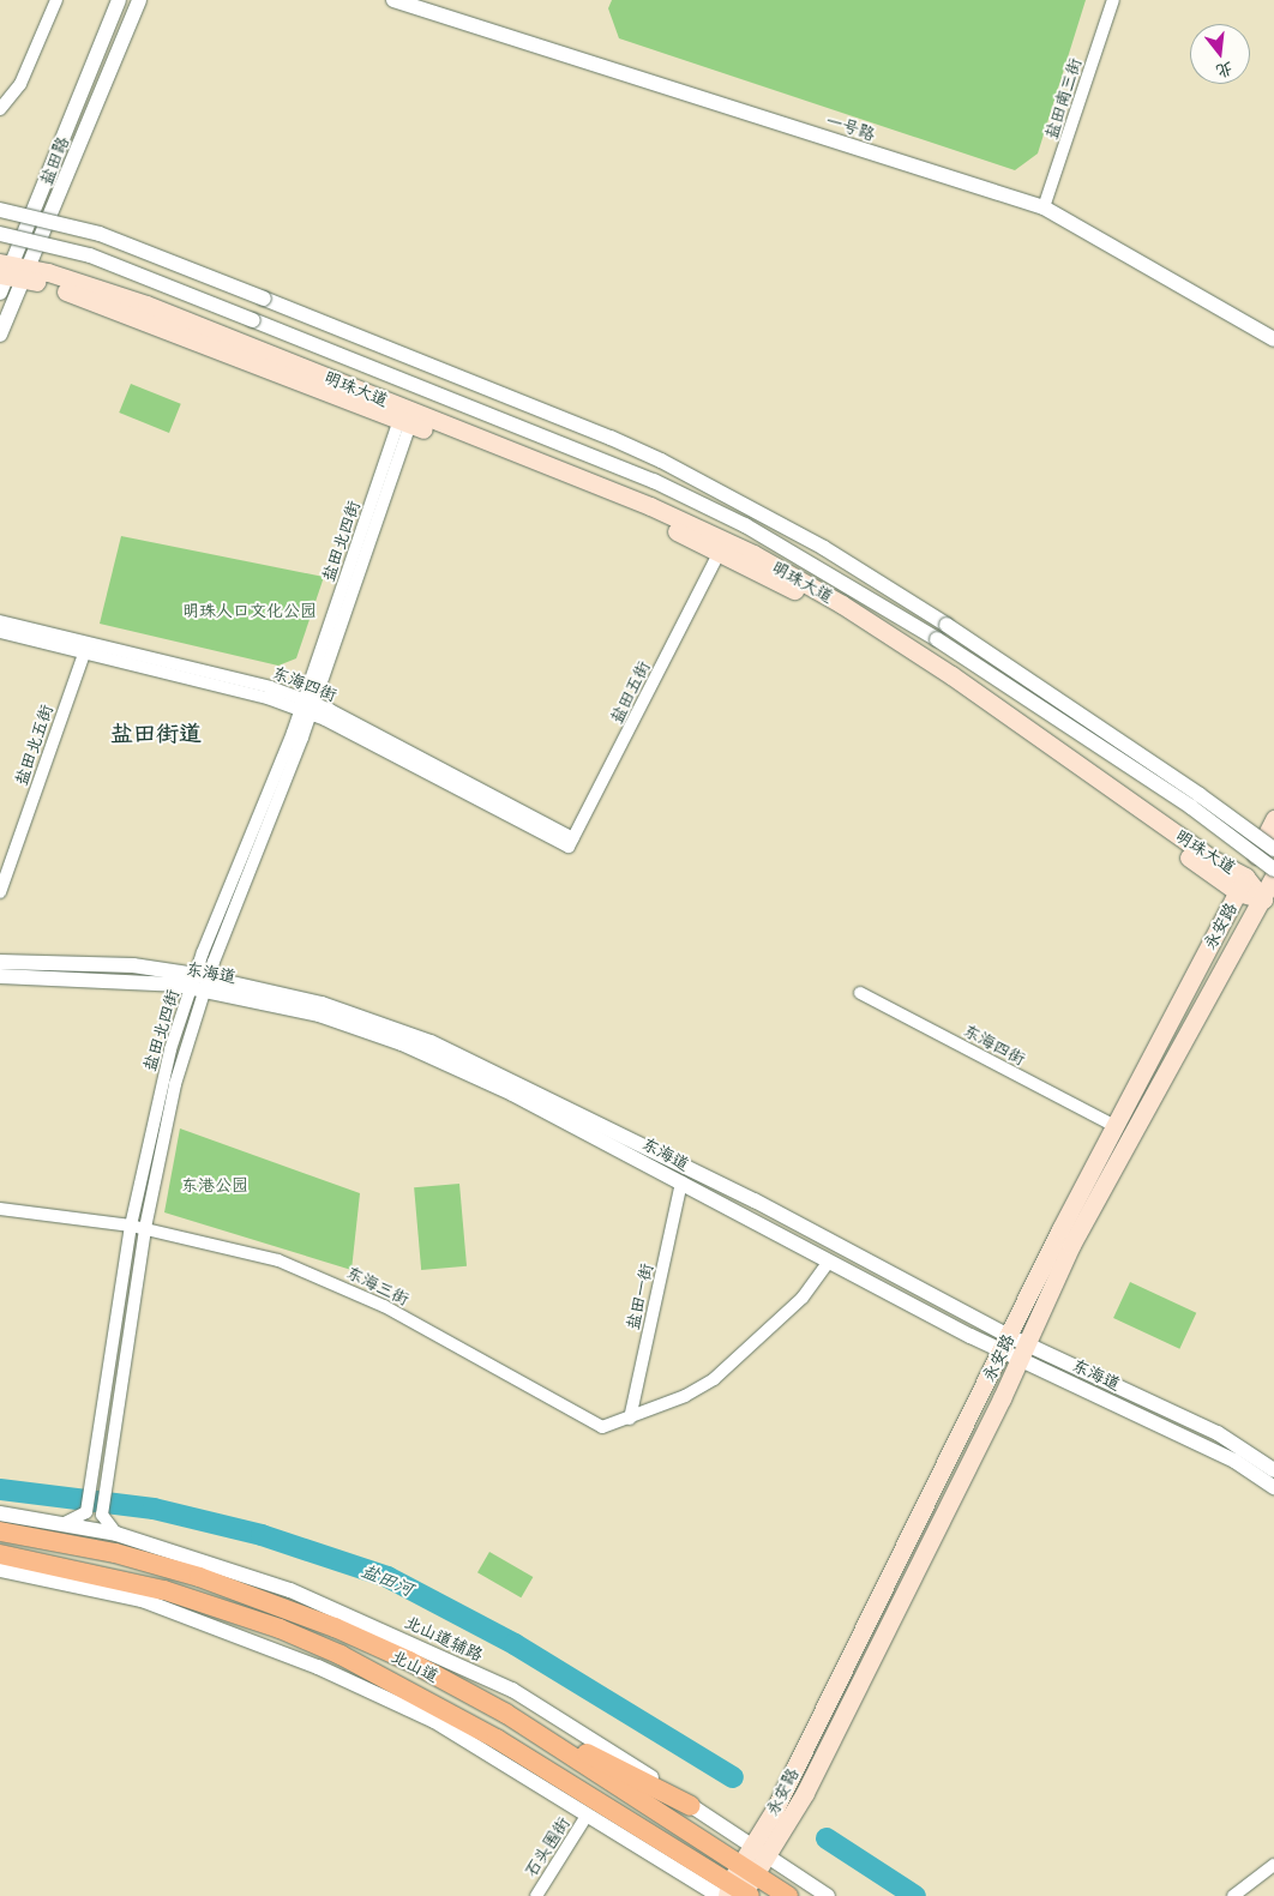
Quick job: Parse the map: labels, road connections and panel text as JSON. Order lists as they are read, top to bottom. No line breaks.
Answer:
{"streets":{"main road":["明珠大道","永安路","北山道"],"street":["盐田南三街","一号路","盐田路","盐田北四街","东海四街","盐田五街","盐田北五街","东海道","东海三街","盐田一街","北山道辅路","石头围街"]},"crossings":[["盐田南三街","一号路"],["盐田路","明珠大道"],["明珠大道","盐田北四街"],["明珠大道","盐田五街"],["明珠大道","永安路"],["盐田北四街","东海四街"],["盐田北四街","东海道"],["盐田北四街","东海三街"],["盐田北四街","北山道辅路"],["东海四街","盐田五街"],["东海四街","盐田北五街"],["东海四街","永安路"],["永安路","东海道"],["永安路","北山道辅路"],["永安路","北山道"],["东海道","盐田一街"],["东海三街","盐田一街"]],"districts":["盐田街道"],"water":["盐田河"],"parks":["明珠人口文化公园","东港公园"],"north":"bottom"}
